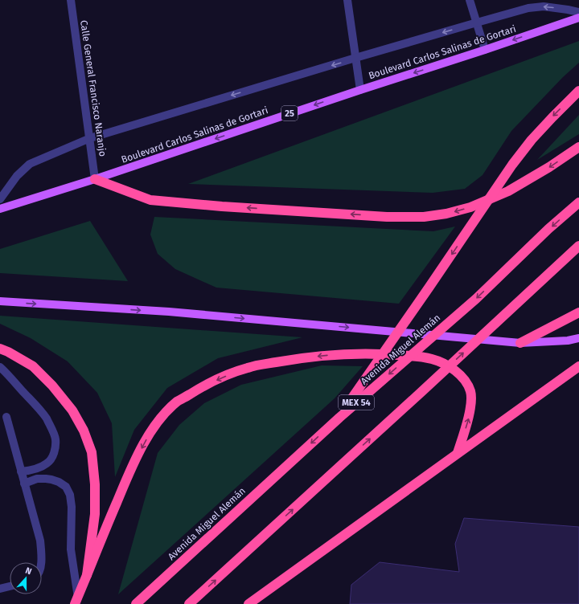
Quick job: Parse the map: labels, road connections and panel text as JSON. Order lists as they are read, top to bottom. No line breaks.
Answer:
{"streets":{"highway":["Avenida Miguel Alemán","MEX 54"],"main road":["Boulevard Carlos Salinas de Gortari","25"],"street":["Calle General Francisco Naranjo"]},"crossings":[["Boulevard Carlos Salinas de Gortari","Calle General Francisco Naranjo"]],"one_way":["Boulevard Carlos Salinas de Gortari"],"north":"top"}
